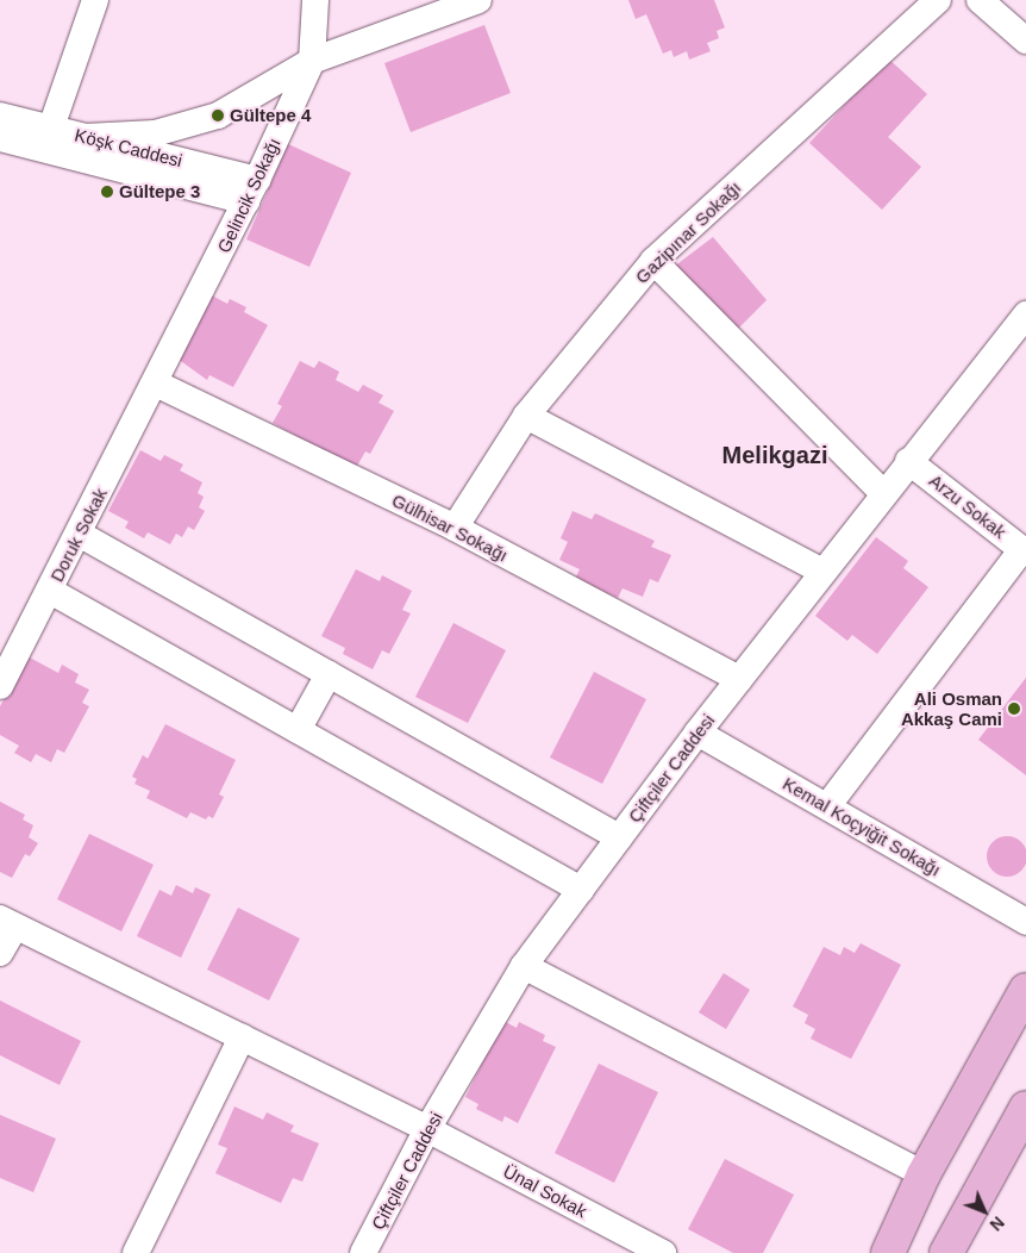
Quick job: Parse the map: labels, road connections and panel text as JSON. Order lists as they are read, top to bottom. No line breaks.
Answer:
{"streets":{"street":["Köşk Caddesi","Gelincik Sokağı","Gazipınar Sokağı","Arzu Sokak","Gülhisar Sokağı","Doruk Sokak","Çiftçiler Caddesi","Kemal Koçyiğit Sokağı","Ünal Sokak"]},"crossings":[["Köşk Caddesi","Gelincik Sokağı"],["Gelincik Sokağı","Gülhisar Sokağı"],["Gelincik Sokağı","Doruk Sokak"],["Gazipınar Sokağı","Gülhisar Sokağı"],["Arzu Sokak","Çiftçiler Caddesi"],["Gülhisar Sokağı","Doruk Sokak"],["Gülhisar Sokağı","Çiftçiler Caddesi"],["Çiftçiler Caddesi","Kemal Koçyiğit Sokağı"],["Çiftçiler Caddesi","Ünal Sokak"]],"districts":["Melikgazi"],"places":["Gültepe 4","Gültepe 3","Ali Osman Akkaş Cami"],"north":"bottom right"}
